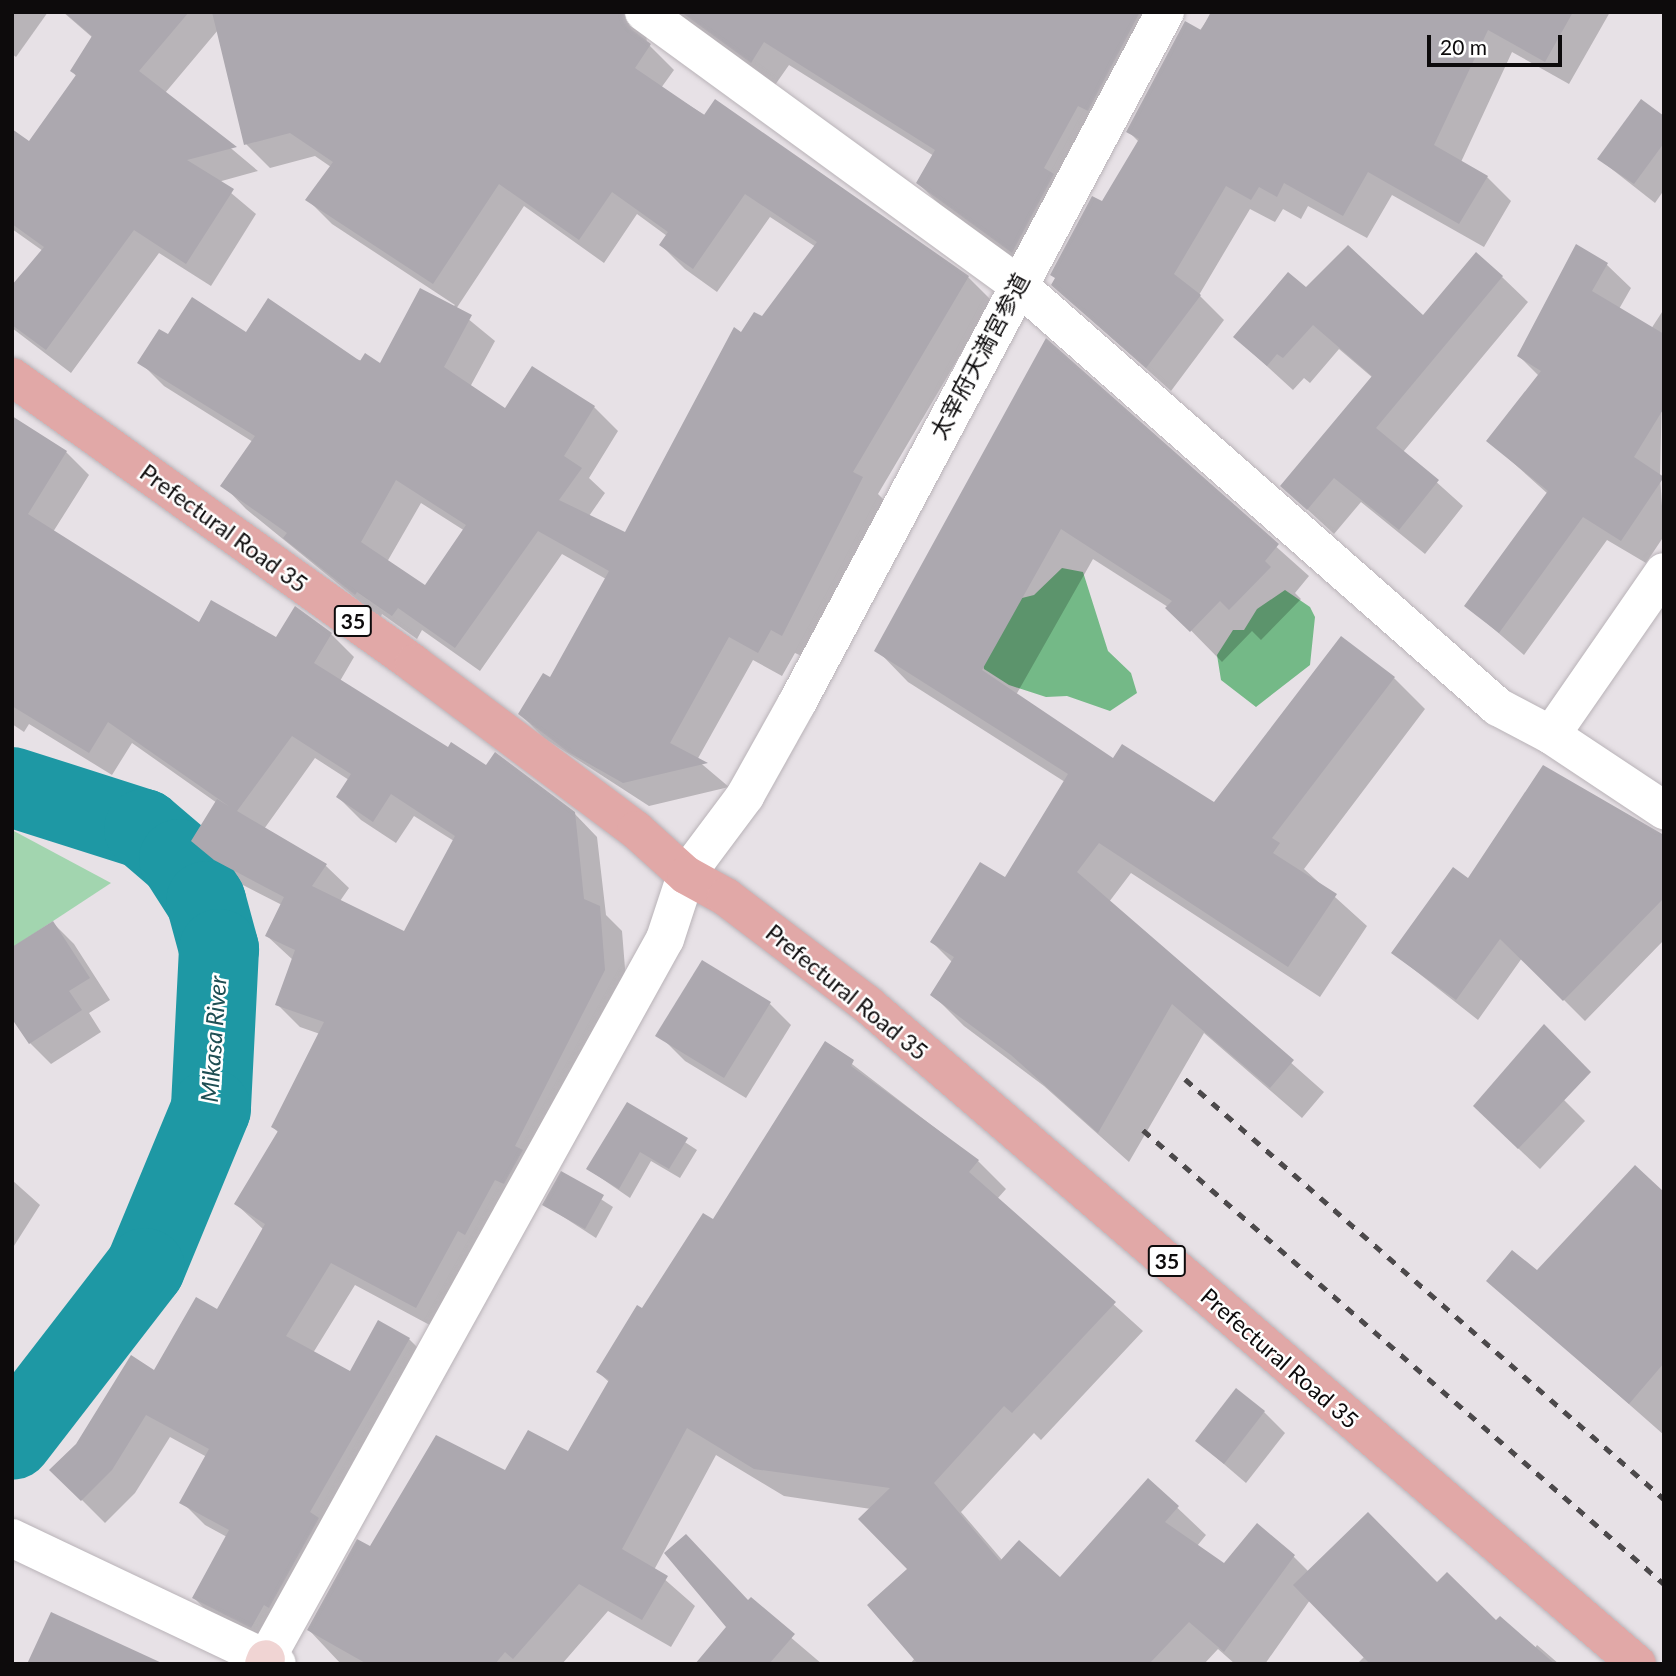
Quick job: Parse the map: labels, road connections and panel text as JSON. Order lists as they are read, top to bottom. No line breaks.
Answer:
{"streets":{"main road":["Prefectural Road 35","35"],"street":["太宰府天満宮参道"]},"crossings":[["太宰府天満宮参道","Prefectural Road 35"]],"water":["Mikasa River"],"scale_bar":"20 m"}
